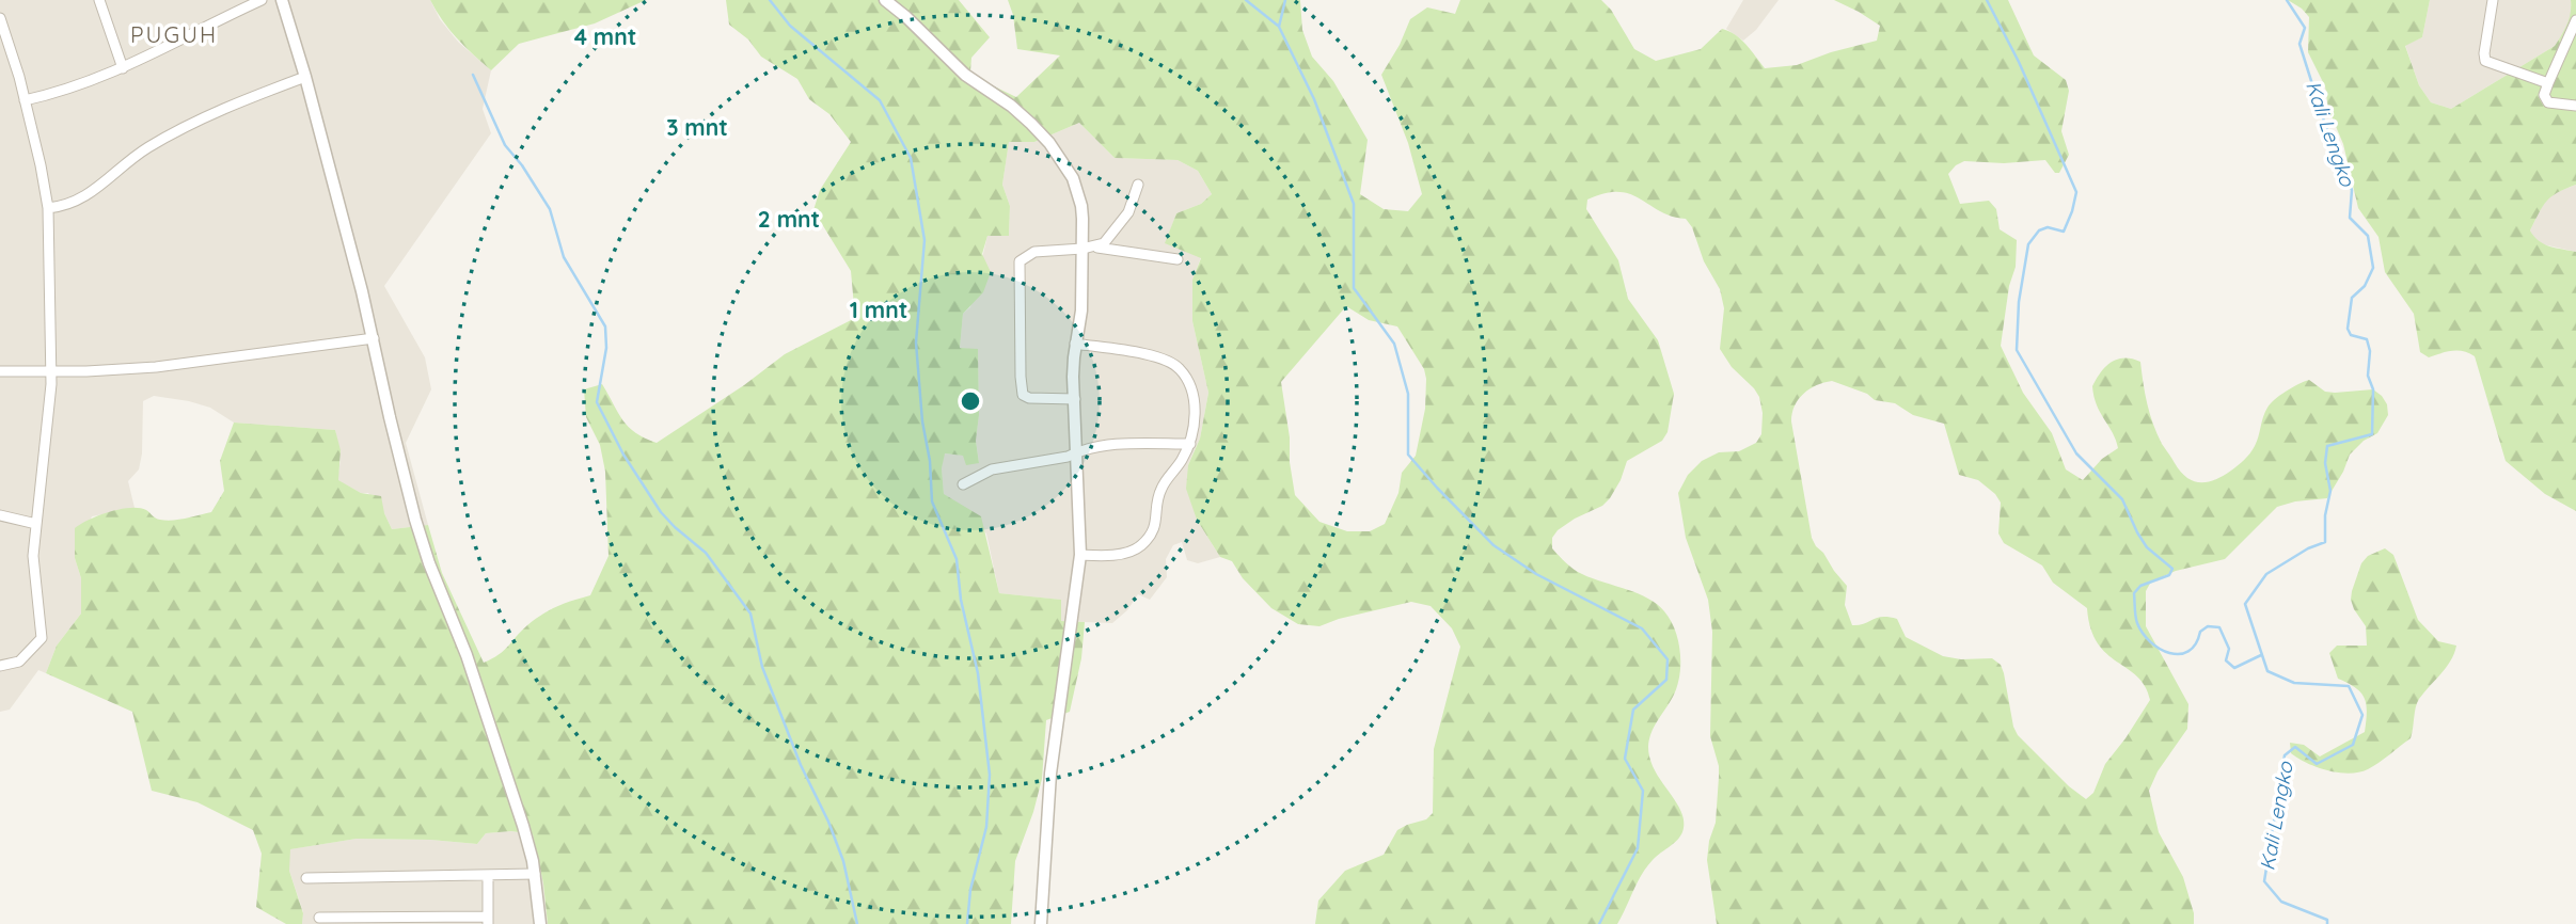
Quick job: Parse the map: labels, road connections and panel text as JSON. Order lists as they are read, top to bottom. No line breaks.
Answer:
{"districts":["PUGUH"],"water":["Kali Lengko"],"rings":["4 mnt","3 mnt","2 mnt","1 mnt"]}
